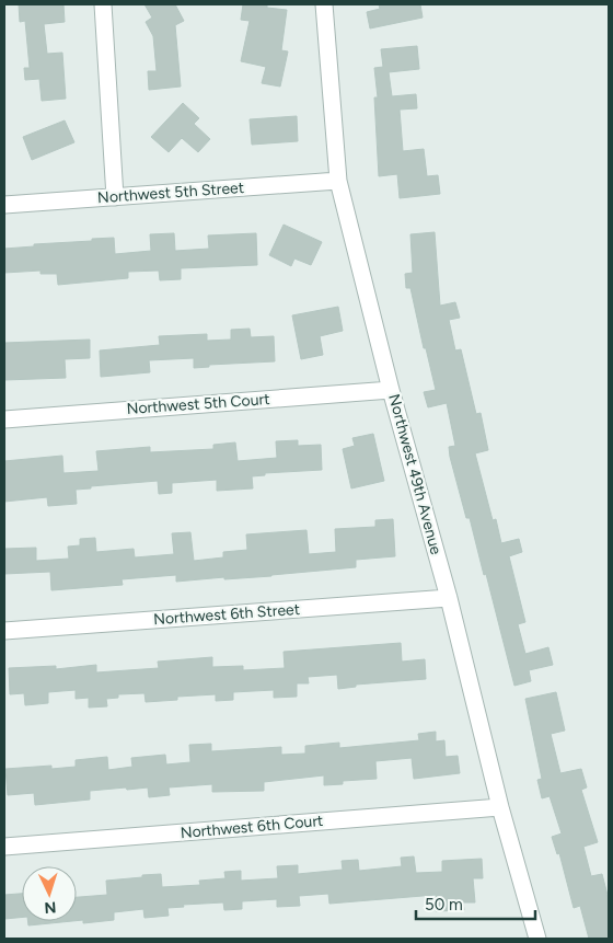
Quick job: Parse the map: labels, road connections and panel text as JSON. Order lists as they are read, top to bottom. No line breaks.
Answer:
{"streets":{"street":["Northwest 5th Street","Northwest 5th Court","Northwest 49th Avenue","Northwest 6th Street","Northwest 6th Court"]},"crossings":[["Northwest 5th Street","Northwest 49th Avenue"],["Northwest 5th Court","Northwest 49th Avenue"],["Northwest 49th Avenue","Northwest 6th Street"],["Northwest 49th Avenue","Northwest 6th Court"]],"scale_bar":"50 m","north":"bottom"}
